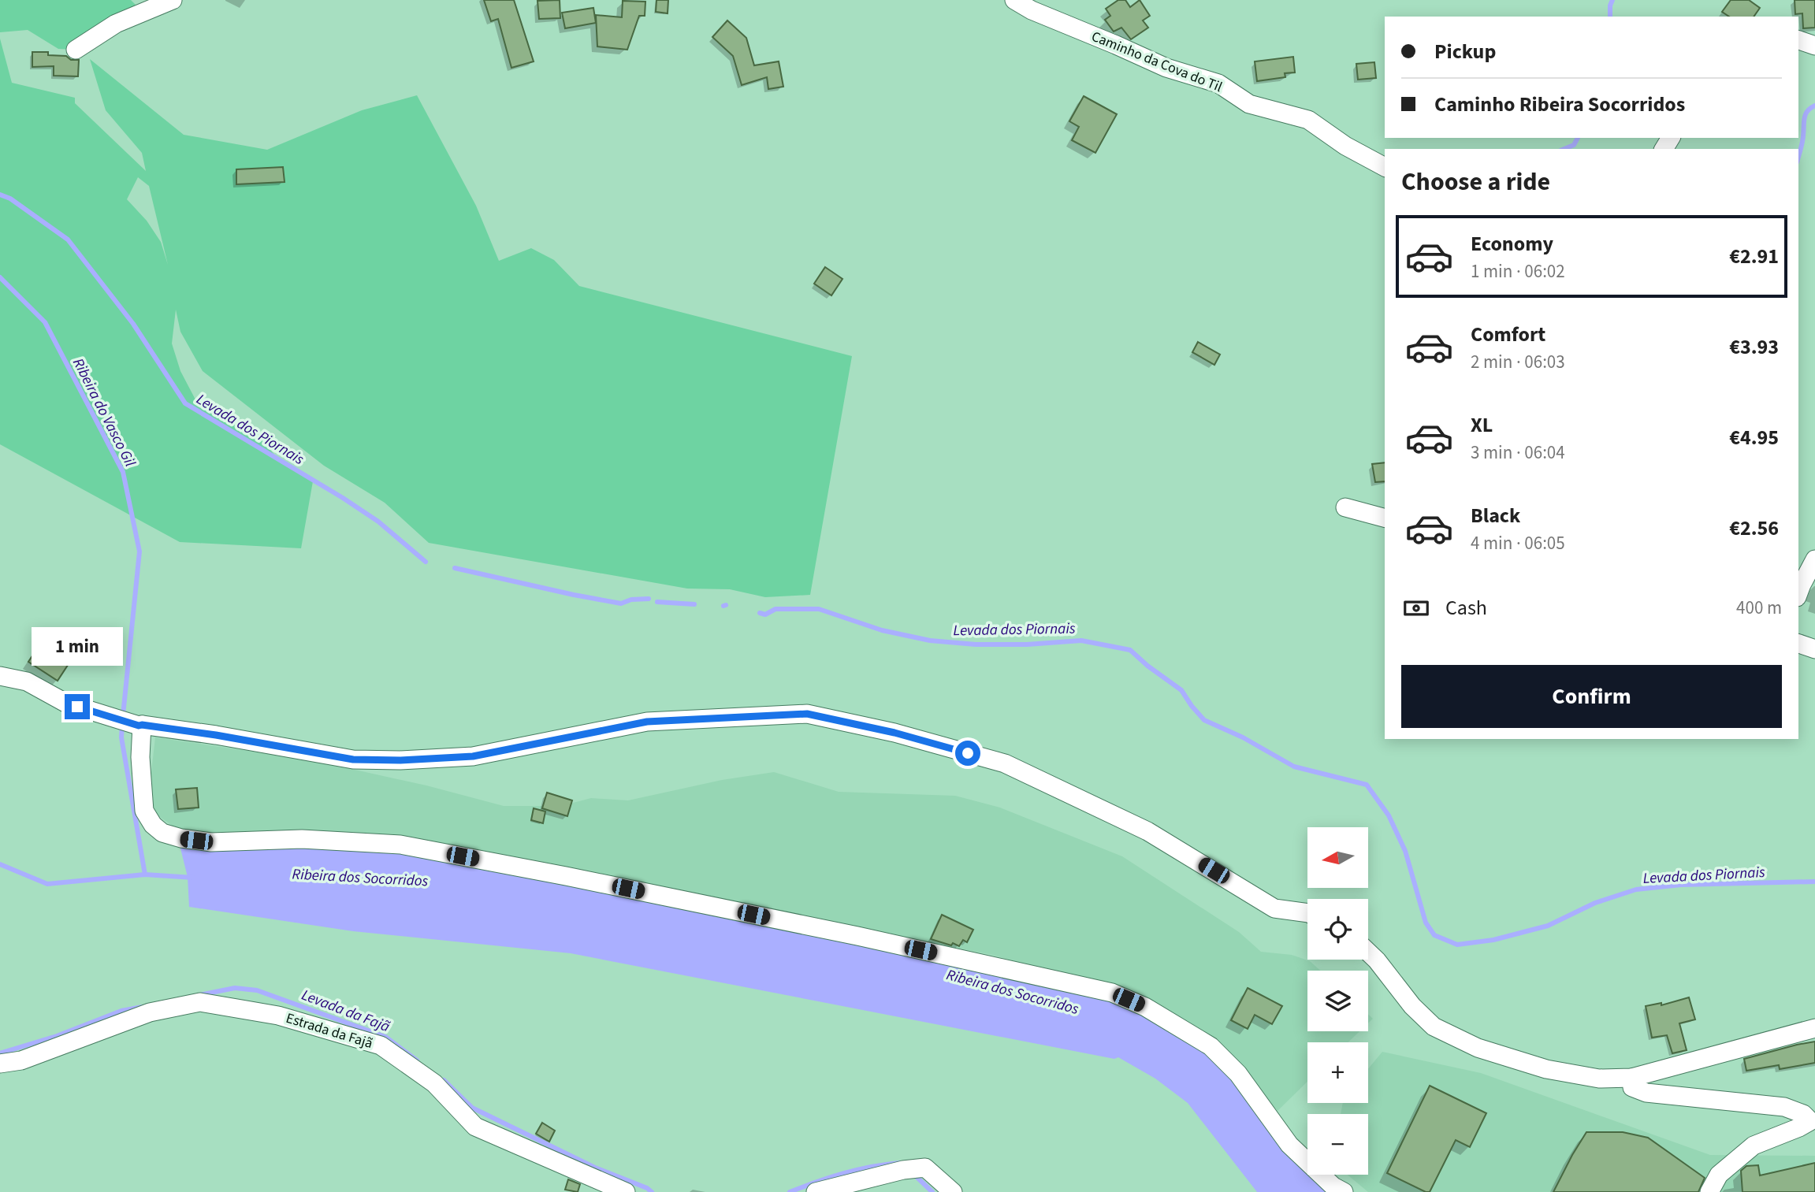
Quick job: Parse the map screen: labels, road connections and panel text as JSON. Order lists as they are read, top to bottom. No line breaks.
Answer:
{"streets":{"street":["Caminho da Cova do Til","Estrada da Fajã"]},"water":["Ribeira do Vasco Gil","Levada dos Piornais","Ribeira dos Socorridos","Levada da Fajã"],"north":"left","page":{"banner":["Pickup","Caminho Ribeira Socorridos"],"heading":"Choose a ride","list":[{"name":"Economy","note":"1 min · 06:02","value":"€2.91"},{"name":"Comfort","note":"2 min · 06:03","value":"€3.93"},{"name":"XL","note":"3 min · 06:04","value":"€4.95"},{"name":"Black","note":"4 min · 06:05","value":"€2.56"}],"pay":["Cash","400 m"],"bubble":"1 min","buttons":"Confirm","map_buttons":["+","−"]}}
